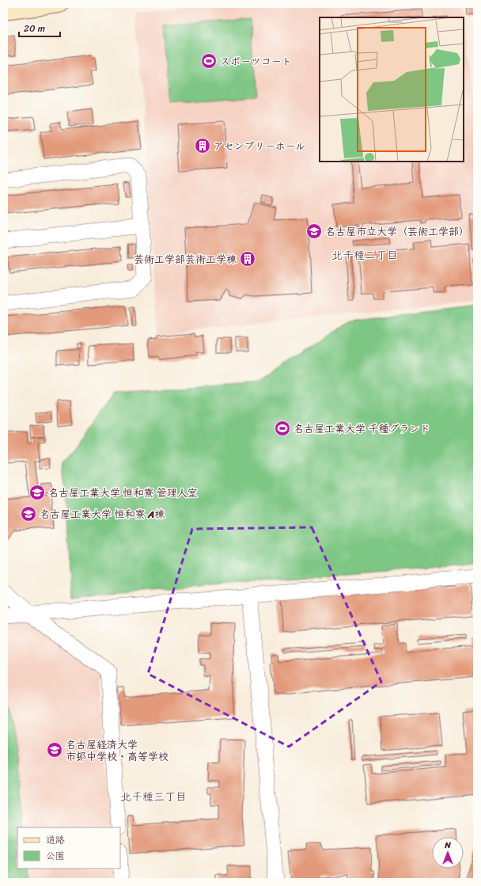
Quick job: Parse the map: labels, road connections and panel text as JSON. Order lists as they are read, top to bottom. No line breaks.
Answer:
{"districts":["北千種二丁目","北千種三丁目"],"places":{"sports":["スポーツコート","名古屋工業大学 千種グランド"],"building":["アセンブリーホール","芸術工学部芸術工学棟"],"school or university":["名古屋市立大学（芸術工学部）","名古屋工業大学 恒和寮 管理人室","名古屋工業大学 恒和寮 A棟","名古屋経済大学 市邨中学校・高等学校"]},"legend":["道路","公園"],"scale_bar":"20 m","north":"top"}
